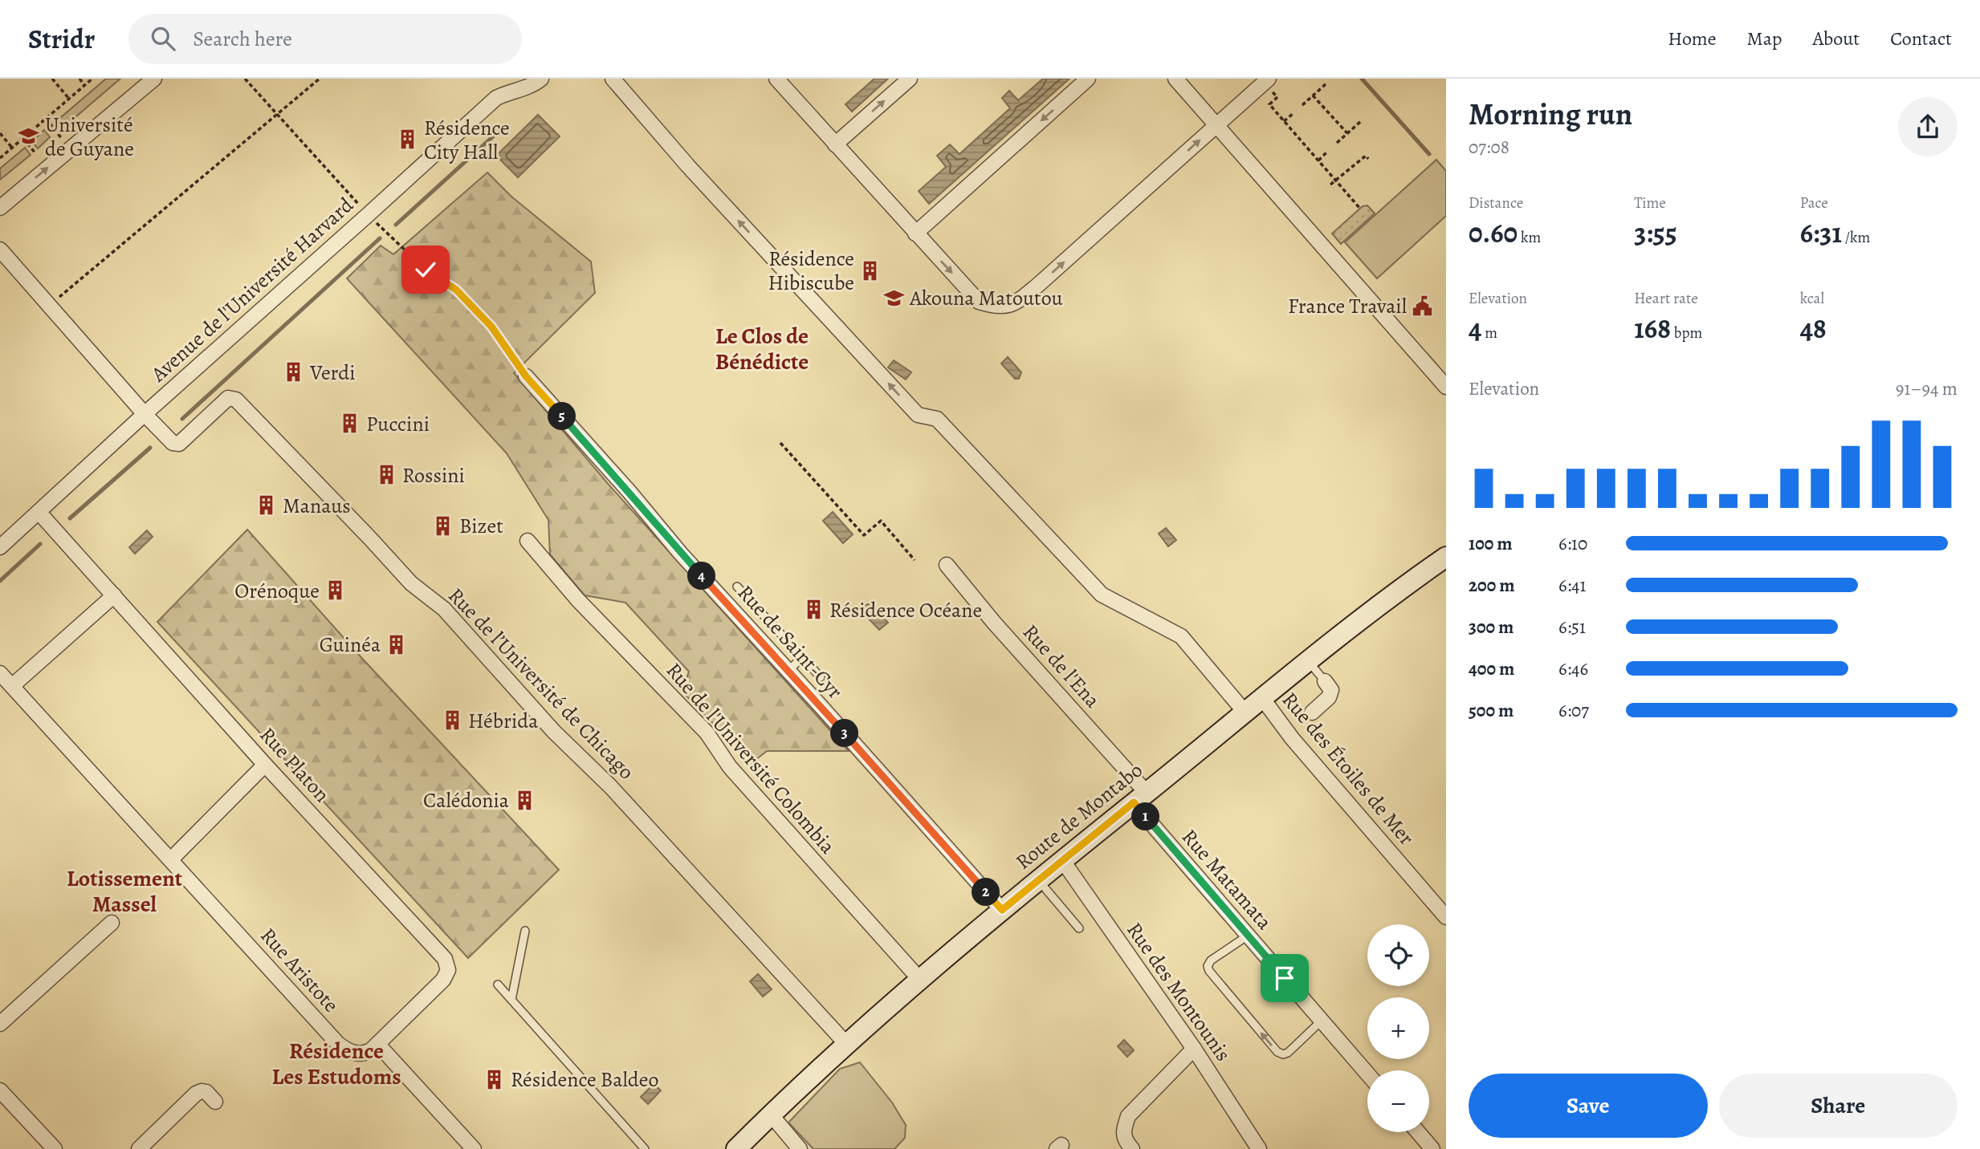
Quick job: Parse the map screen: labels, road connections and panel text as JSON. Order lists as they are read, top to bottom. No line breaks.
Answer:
{"streets":{"main road":["Route de Montabo"],"street":["Avenue de l'Université Harvard","Rue de Saint-Cyr","Rue de l'Ena","Rue de l’Université de Chicago","Rue de l'Université Colombia","Rue Platon","Rue des Étoiles de Mer","Rue Matamata","Rue Aristote","Rue des Montounis"]},"crossings":[["Avenue de l'Université Harvard","Rue de l’Université de Chicago"],["Avenue de l'Université Harvard","Rue Platon"],["Rue de Saint-Cyr","Route de Montabo"],["Rue de l'Ena","Route de Montabo"],["Rue de l'Ena","Rue Matamata"],["Rue de l’Université de Chicago","Route de Montabo"],["Rue de l'Université Colombia","Route de Montabo"],["Rue Platon","Rue Aristote"],["Rue des Étoiles de Mer","Route de Montabo"],["Route de Montabo","Rue Matamata"],["Route de Montabo","Rue des Montounis"]],"districts":["Le Clos de Bénédicte","Lotissement Massel","Résidence Les Estudoms"],"places":{"school or university":["Université de Guyane","Akouna Matoutou"],"building":["Résidence City Hall","Résidence Hibiscube","Verdi","Puccini","Rossini","Manaus","Bizet","Orénoque","Résidence Océane","Guinéa","Hébrida","Calédonia","Résidence Baldeo"],"public building":["France Travail"]},"page":{"header":"Stridr","search":"Search here","nav":["Home","Map","About","Contact"],"heading":["Morning run","07:08"],"stats":[["Distance","0.60 km"],["Time","3:55"],["Pace","6:31 /km"],["Elevation","4 m"],["Heart rate","168 bpm"],["kcal","48"]],"chart":["Elevation","91–94 m"],"pins":["5","4","3","1","2"],"list":[{"name":"100 m","note":"6:10"},{"name":"200 m","note":"6:41"},{"name":"300 m","note":"6:51"},{"name":"400 m","note":"6:46"},{"name":"500 m","note":"6:07"}],"map_buttons":["+","−"],"buttons":["Save","Share"]}}
